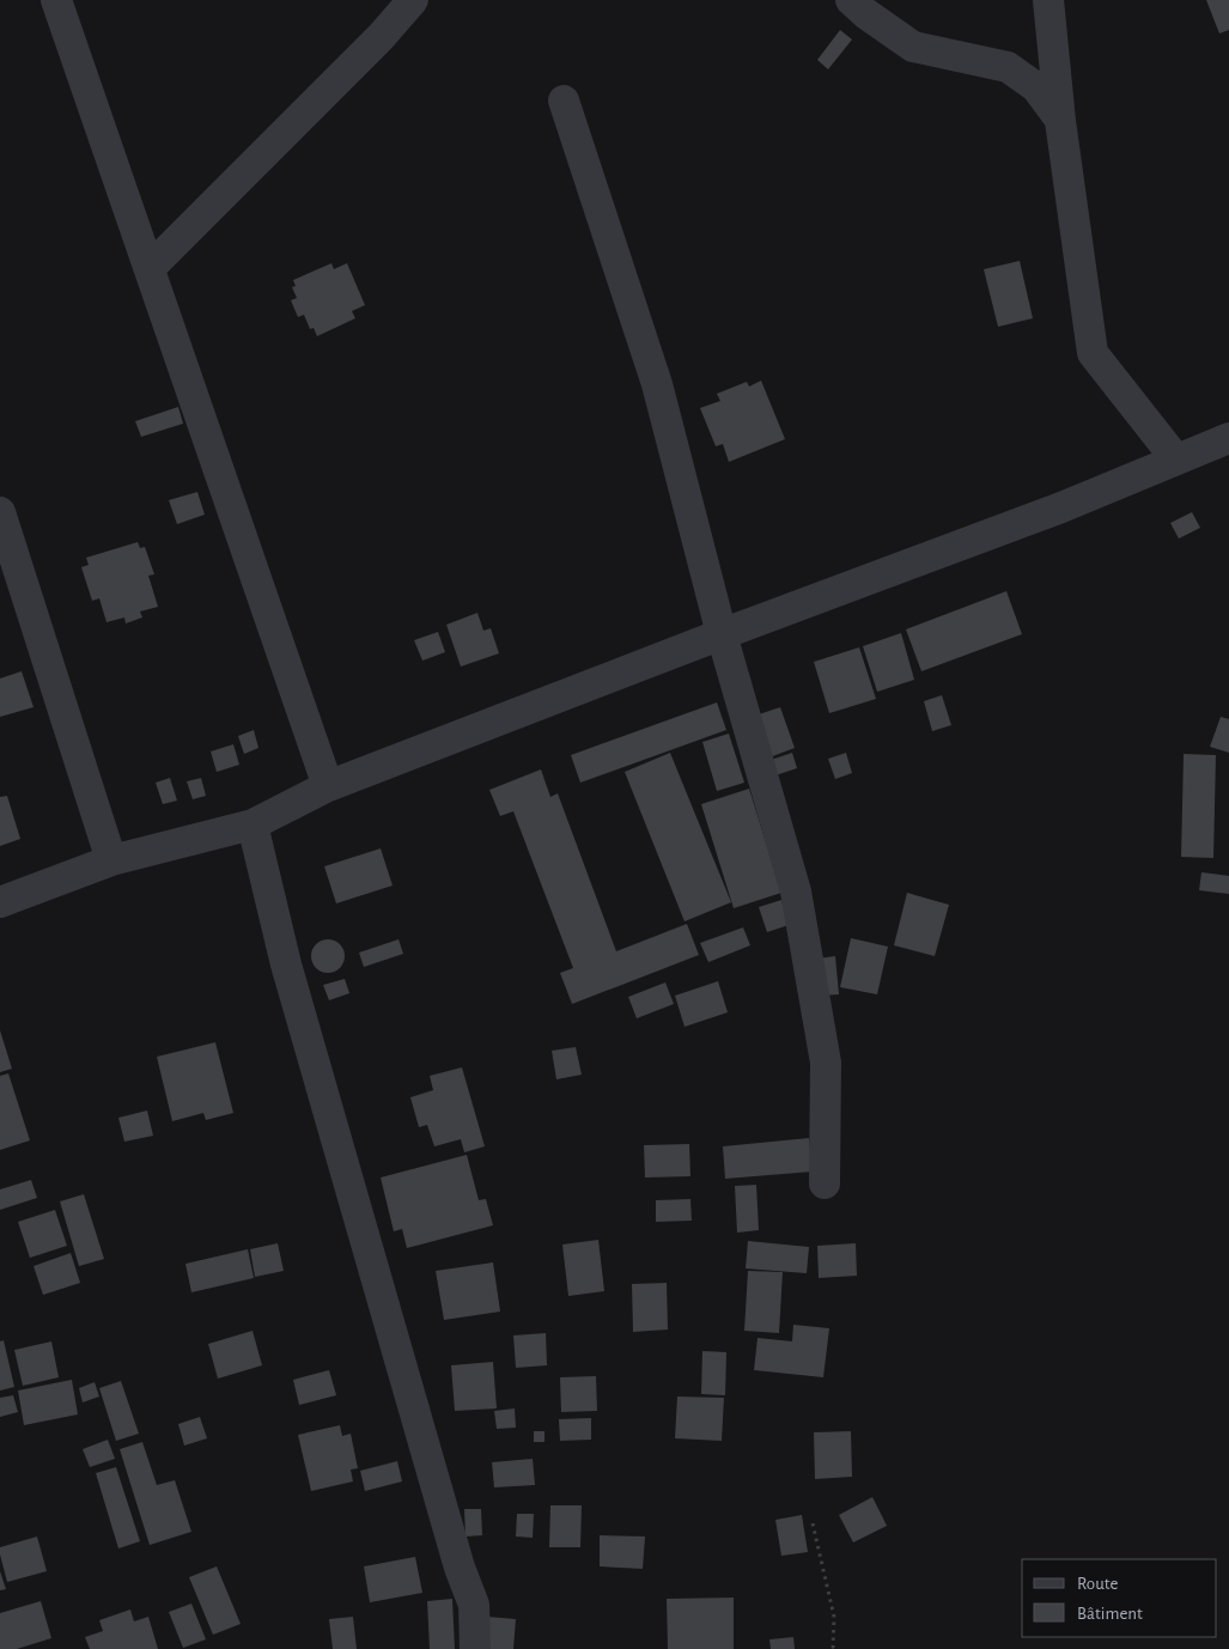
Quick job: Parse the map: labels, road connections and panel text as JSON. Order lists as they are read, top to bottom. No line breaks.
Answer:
{"legend":["Route","Bâtiment"]}
